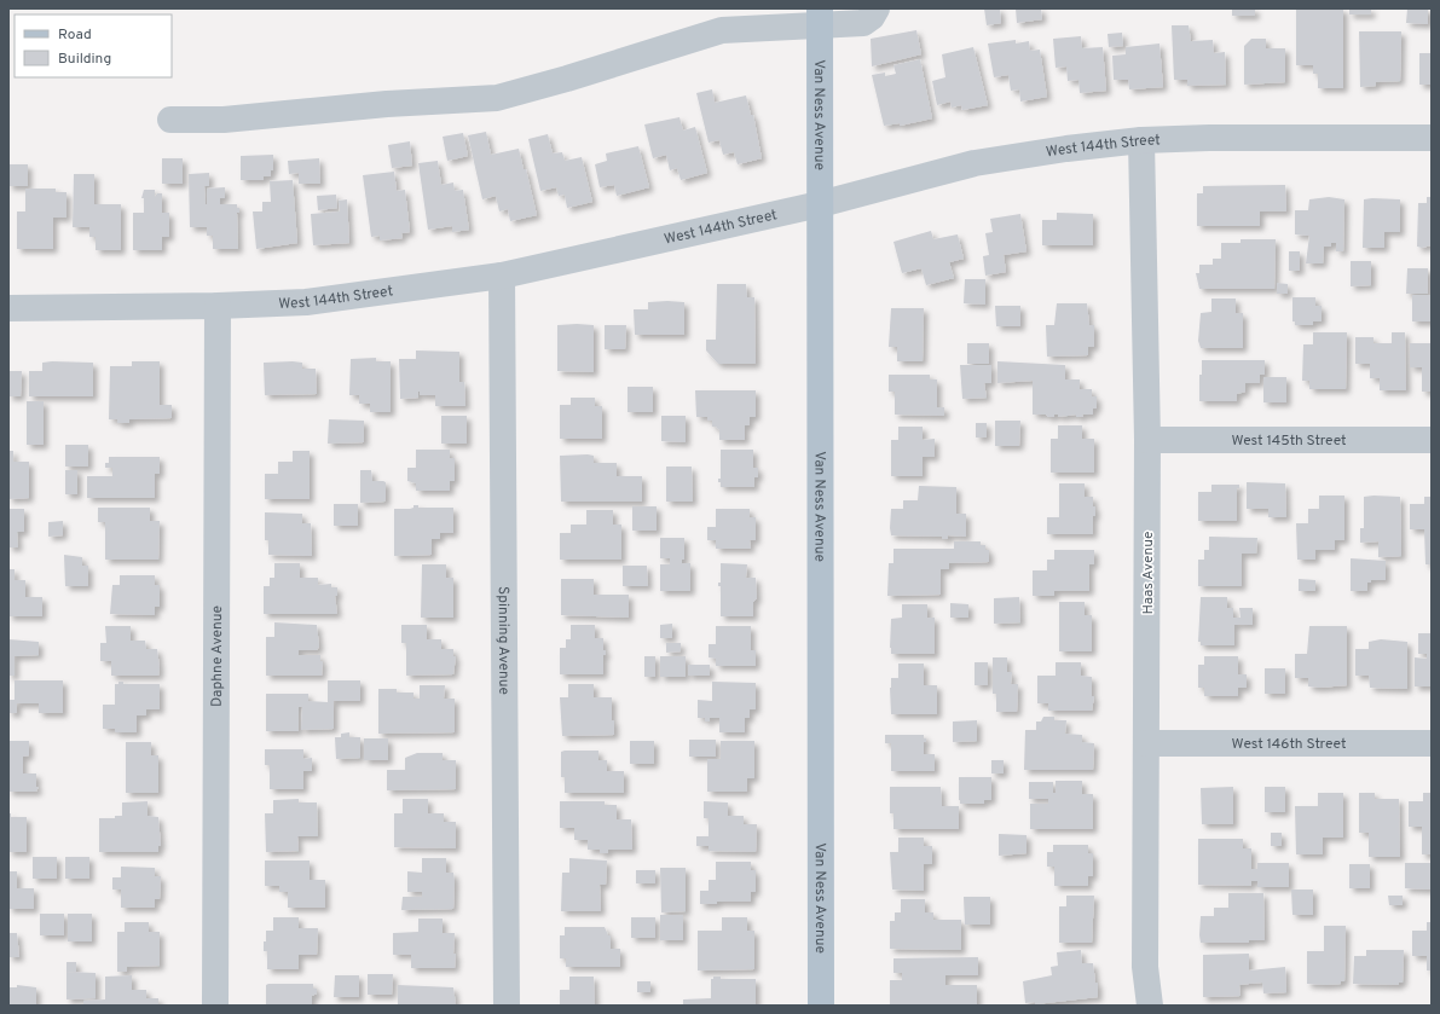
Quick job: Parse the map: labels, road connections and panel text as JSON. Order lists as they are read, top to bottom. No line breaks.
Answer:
{"streets":{"main road":["Van Ness Avenue"],"street":["West 144th Street","West 145th Street","Haas Avenue","Spinning Avenue","Daphne Avenue","West 146th Street"]},"crossings":[["Van Ness Avenue","West 144th Street"],["West 144th Street","Haas Avenue"],["West 144th Street","Spinning Avenue"],["West 144th Street","Daphne Avenue"],["West 145th Street","Haas Avenue"],["Haas Avenue","West 146th Street"]],"legend":["Road","Building"]}
